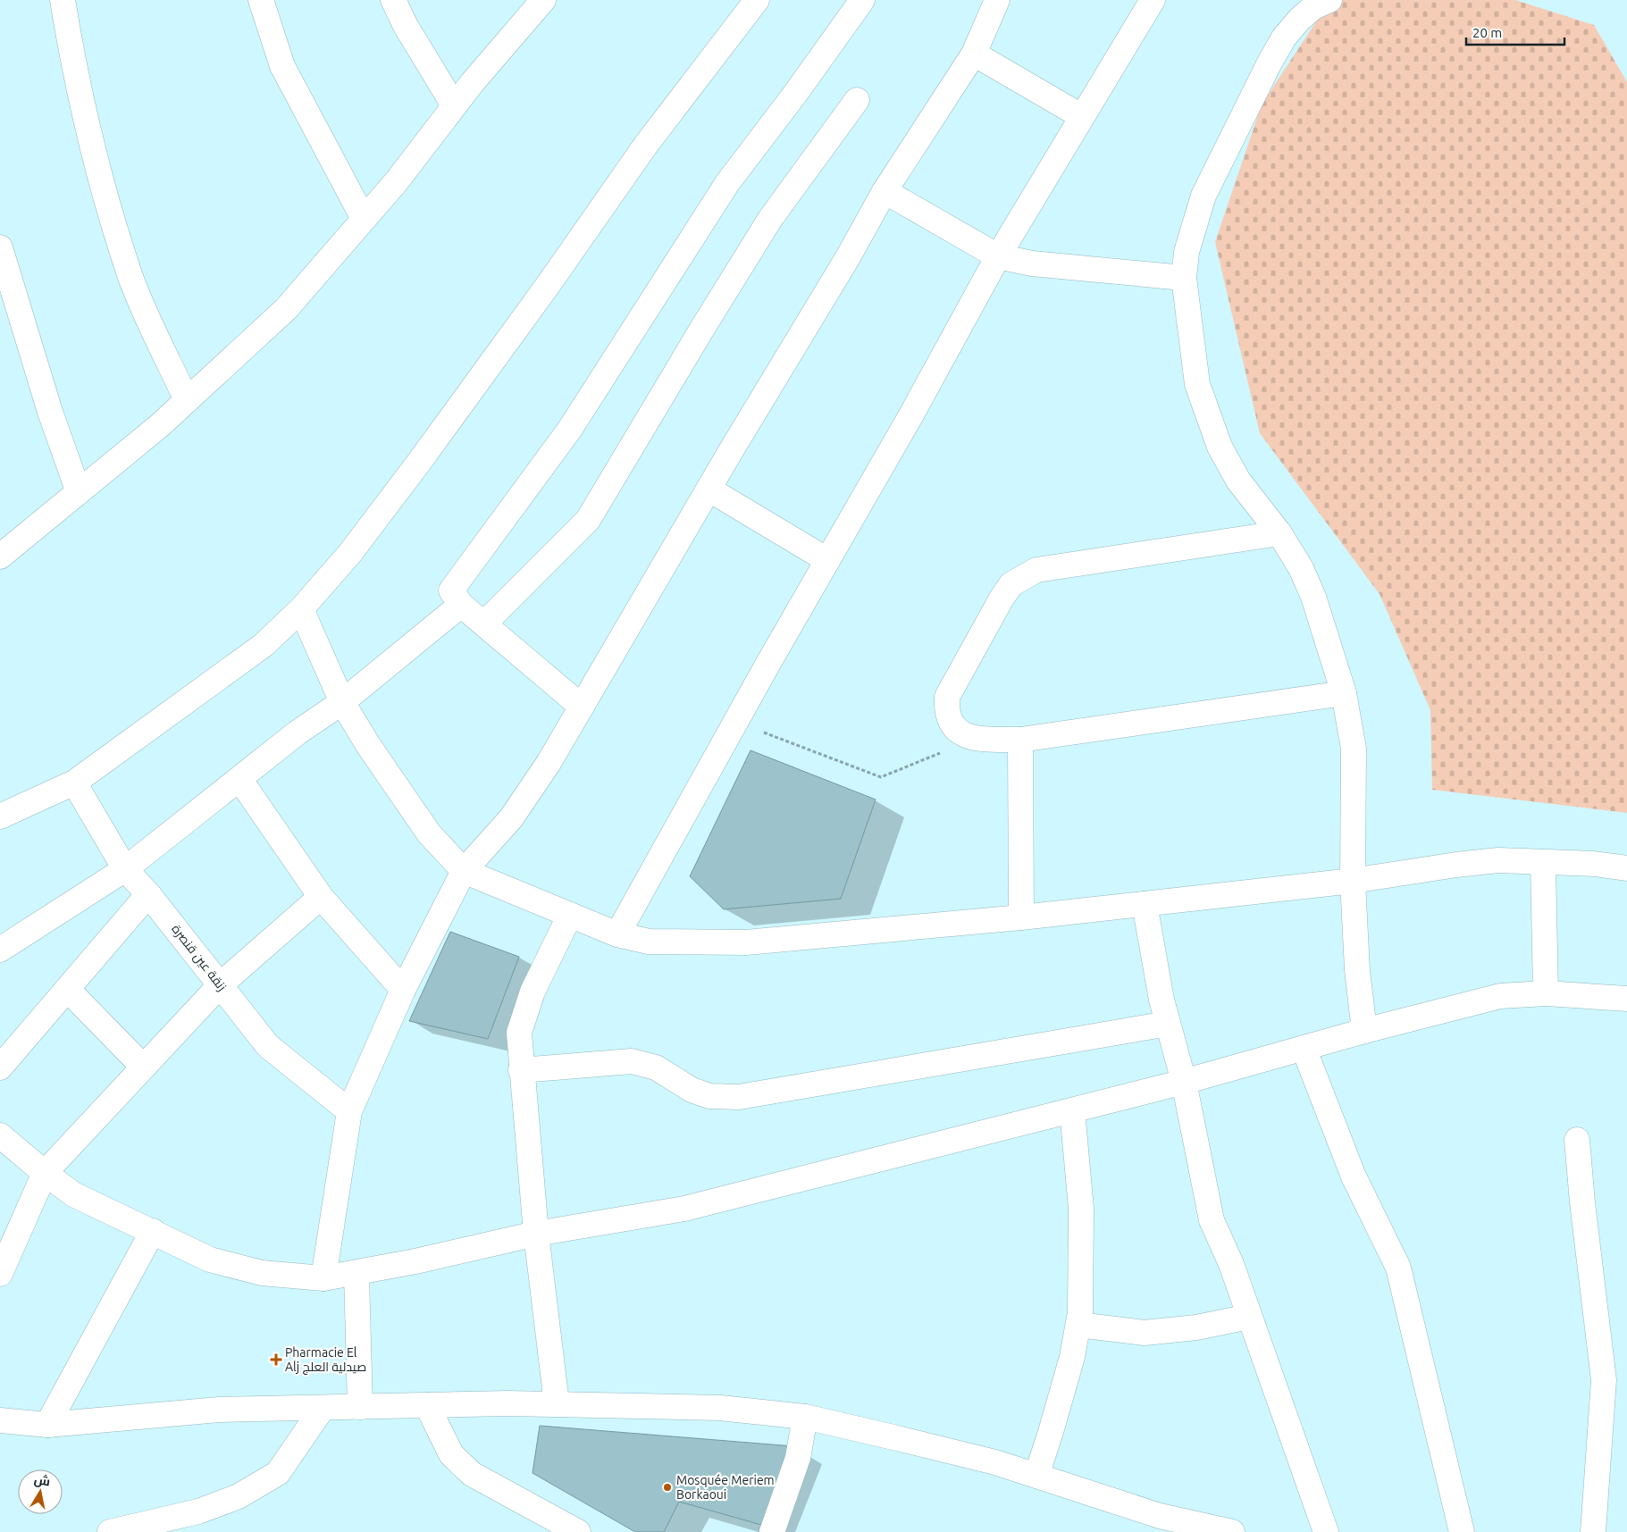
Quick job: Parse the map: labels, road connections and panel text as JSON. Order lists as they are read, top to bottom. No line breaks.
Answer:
{"streets":{"street":["زنقة عين قنصرة"]},"places":{"health":["Pharmacie El Alj صيدلية العلج"],"other":["Mosquée Meriem Borkaoui"]},"scale_bar":"20 m","north":"top"}
